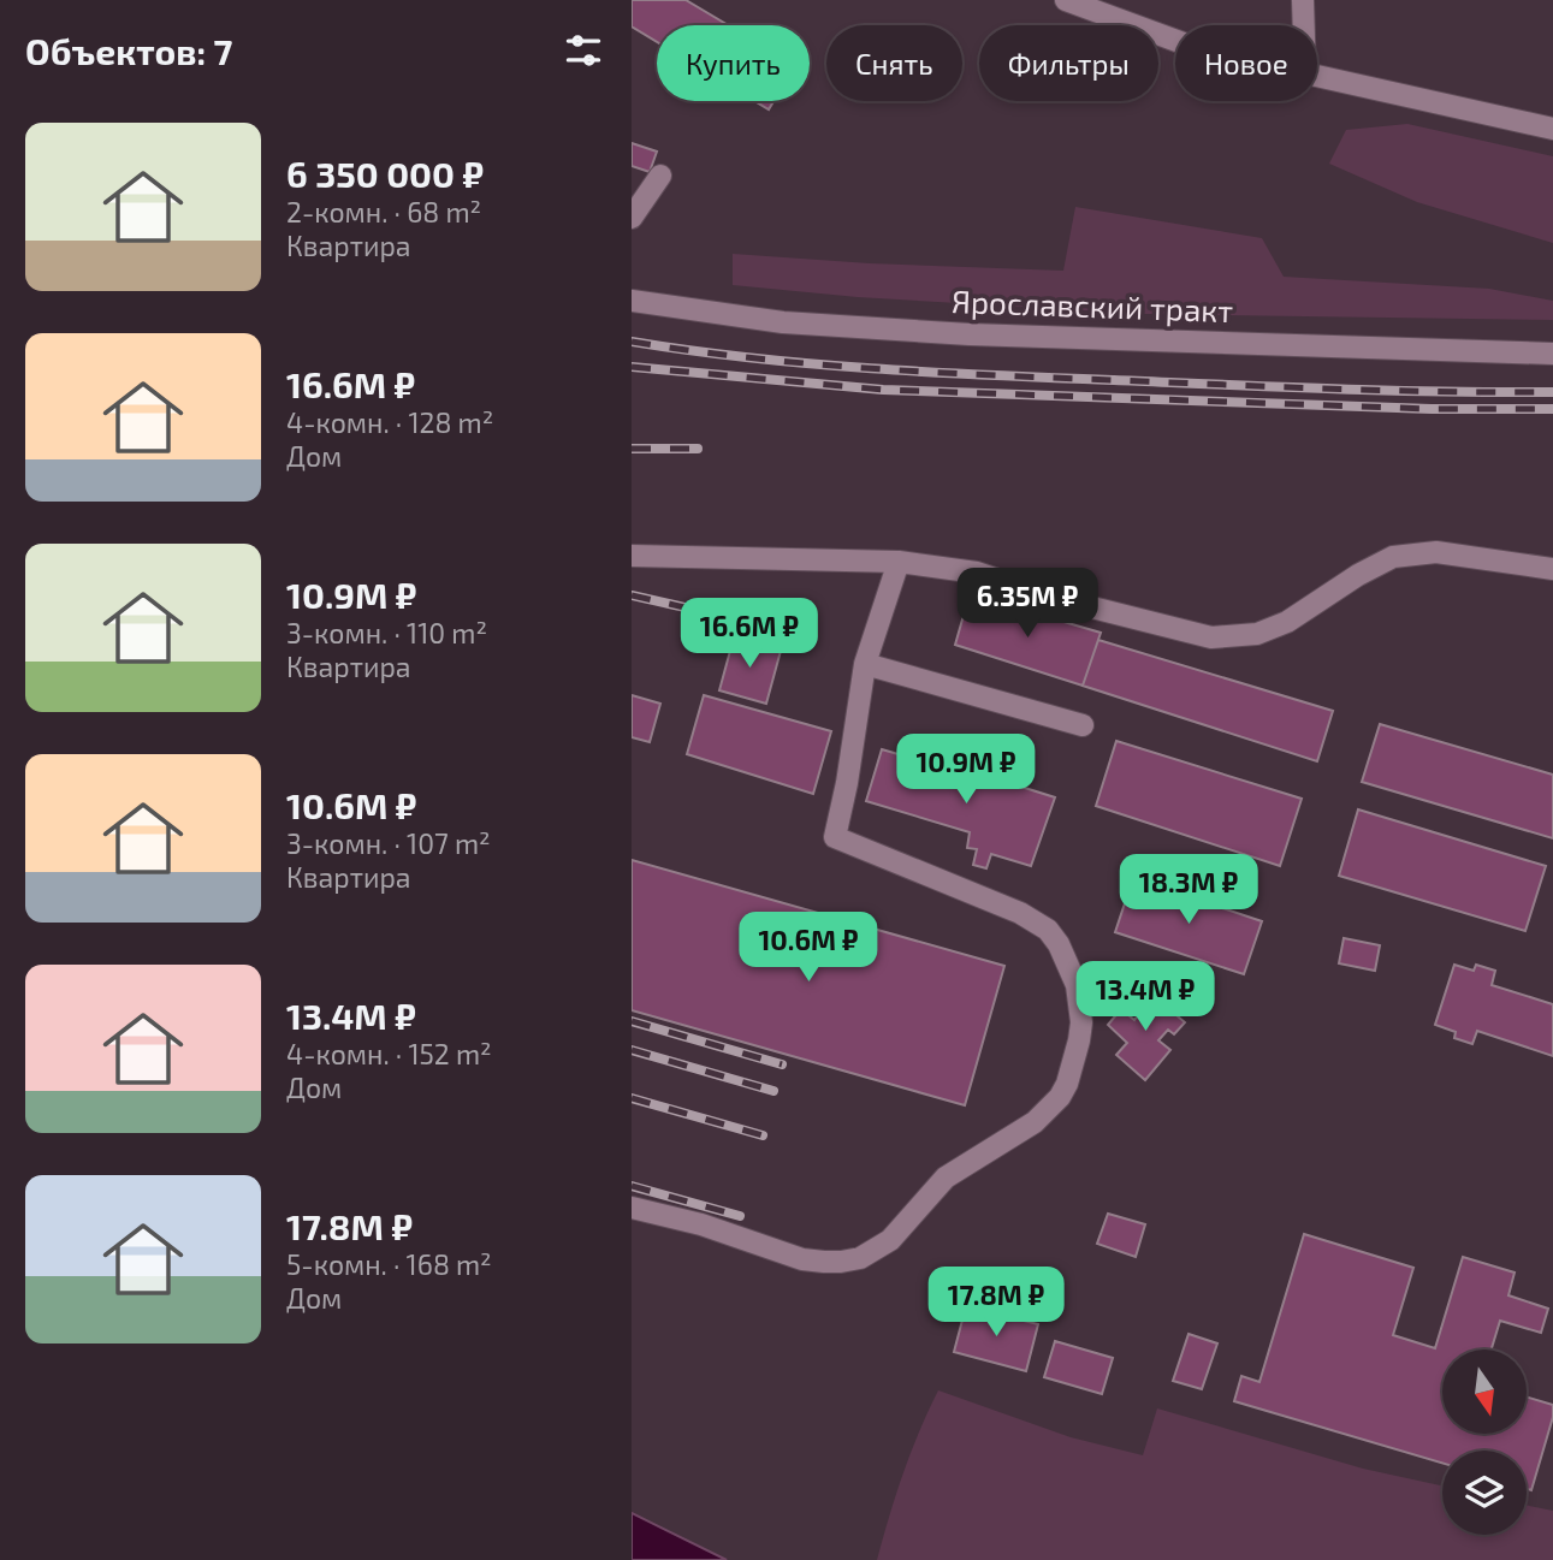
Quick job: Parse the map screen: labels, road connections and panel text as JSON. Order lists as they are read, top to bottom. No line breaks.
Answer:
{"streets":{"street":["Ярославский тракт"]},"north":"bottom","page":{"heading":"Объектов: 7","chip":["Купить","Снять","Фильтры","Новое"],"list":[{"name":"6 350 000 ₽","note":"2-комн. · 68 m² · Квартира"},{"name":"16.6M ₽","note":"4-комн. · 128 m² · Дом"},{"name":"10.9M ₽","note":"3-комн. · 110 m² · Квартира"},{"name":"10.6M ₽","note":"3-комн. · 107 m² · Квартира"},{"name":"13.4M ₽","note":"4-комн. · 152 m² · Дом"},{"name":"17.8M ₽","note":"5-комн. · 168 m² · Дом"}],"price":["6.35M ₽","16.6M ₽","10.9M ₽","18.3M ₽","10.6M ₽","13.4M ₽","17.8M ₽"]}}
